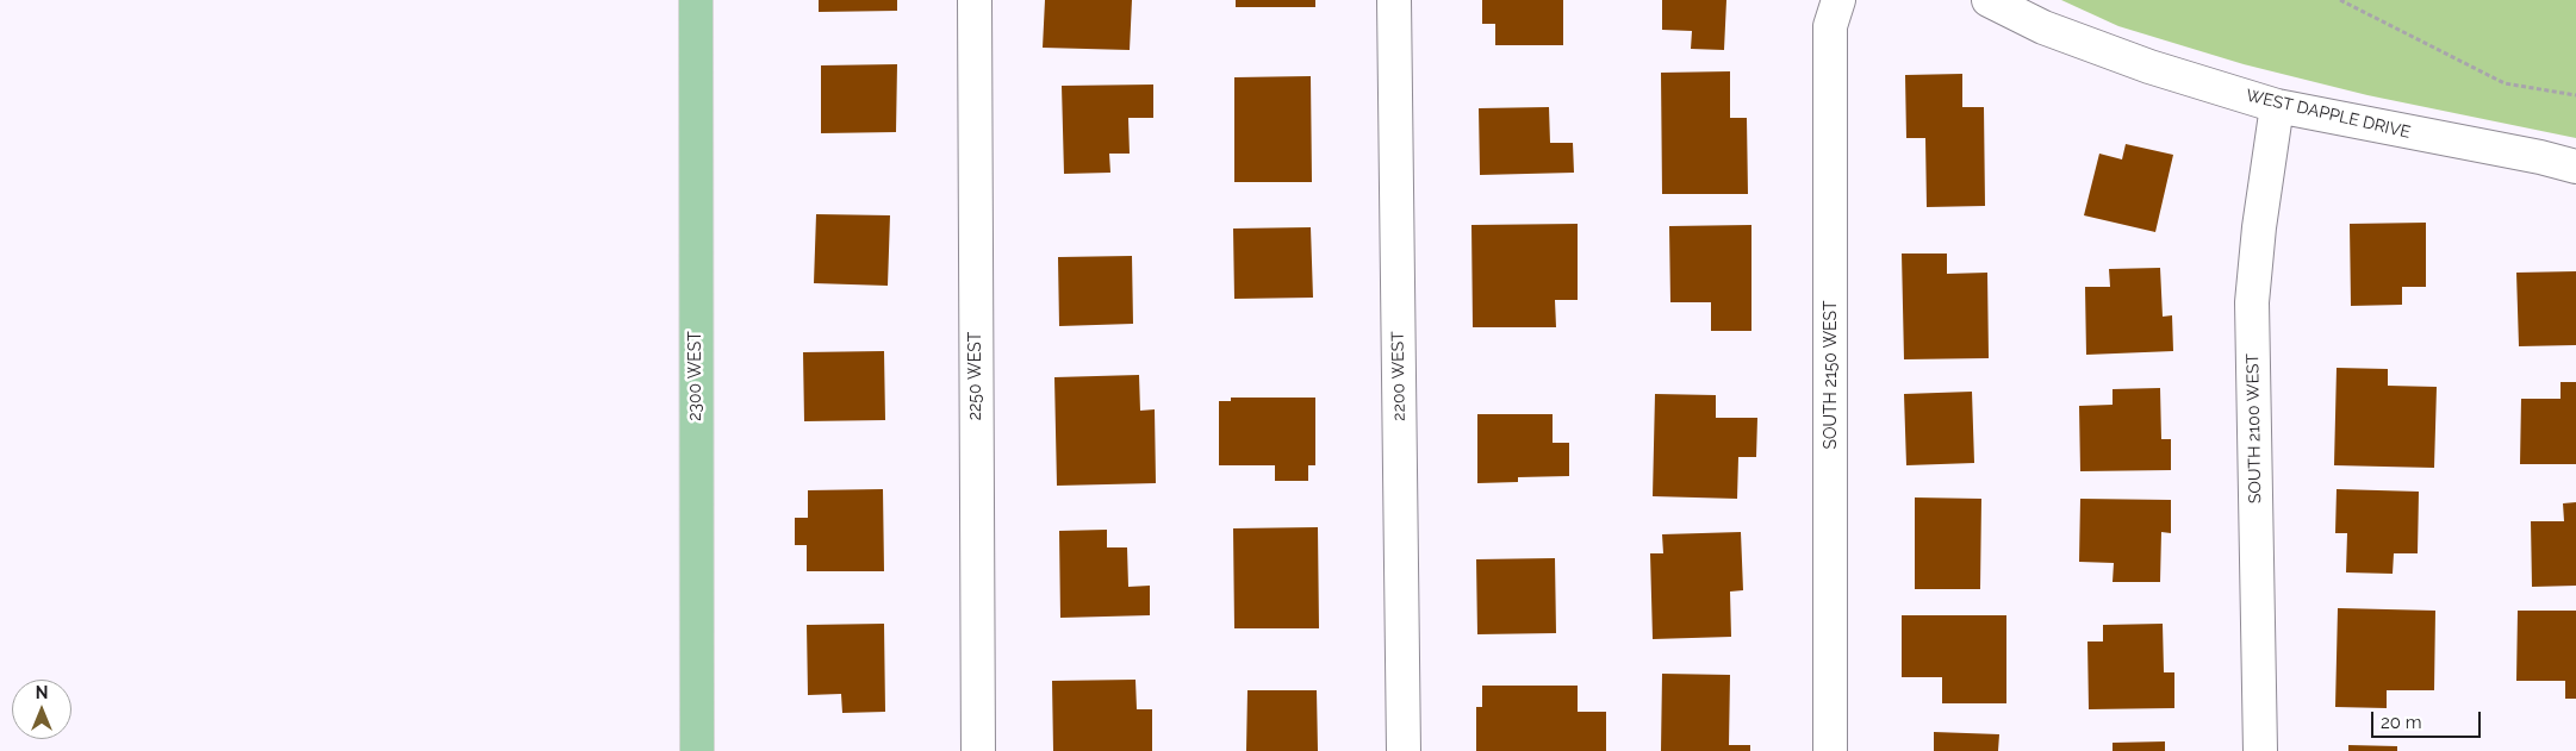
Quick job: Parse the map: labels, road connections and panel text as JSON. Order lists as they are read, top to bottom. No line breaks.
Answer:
{"streets":{"main road":["2300 WEST"],"street":["WEST DAPPLE DRIVE","SOUTH 2150 WEST","2250 WEST","2200 WEST","SOUTH 2100 WEST"]},"crossings":[["WEST DAPPLE DRIVE","SOUTH 2100 WEST"]],"scale_bar":"20 m","north":"top"}
